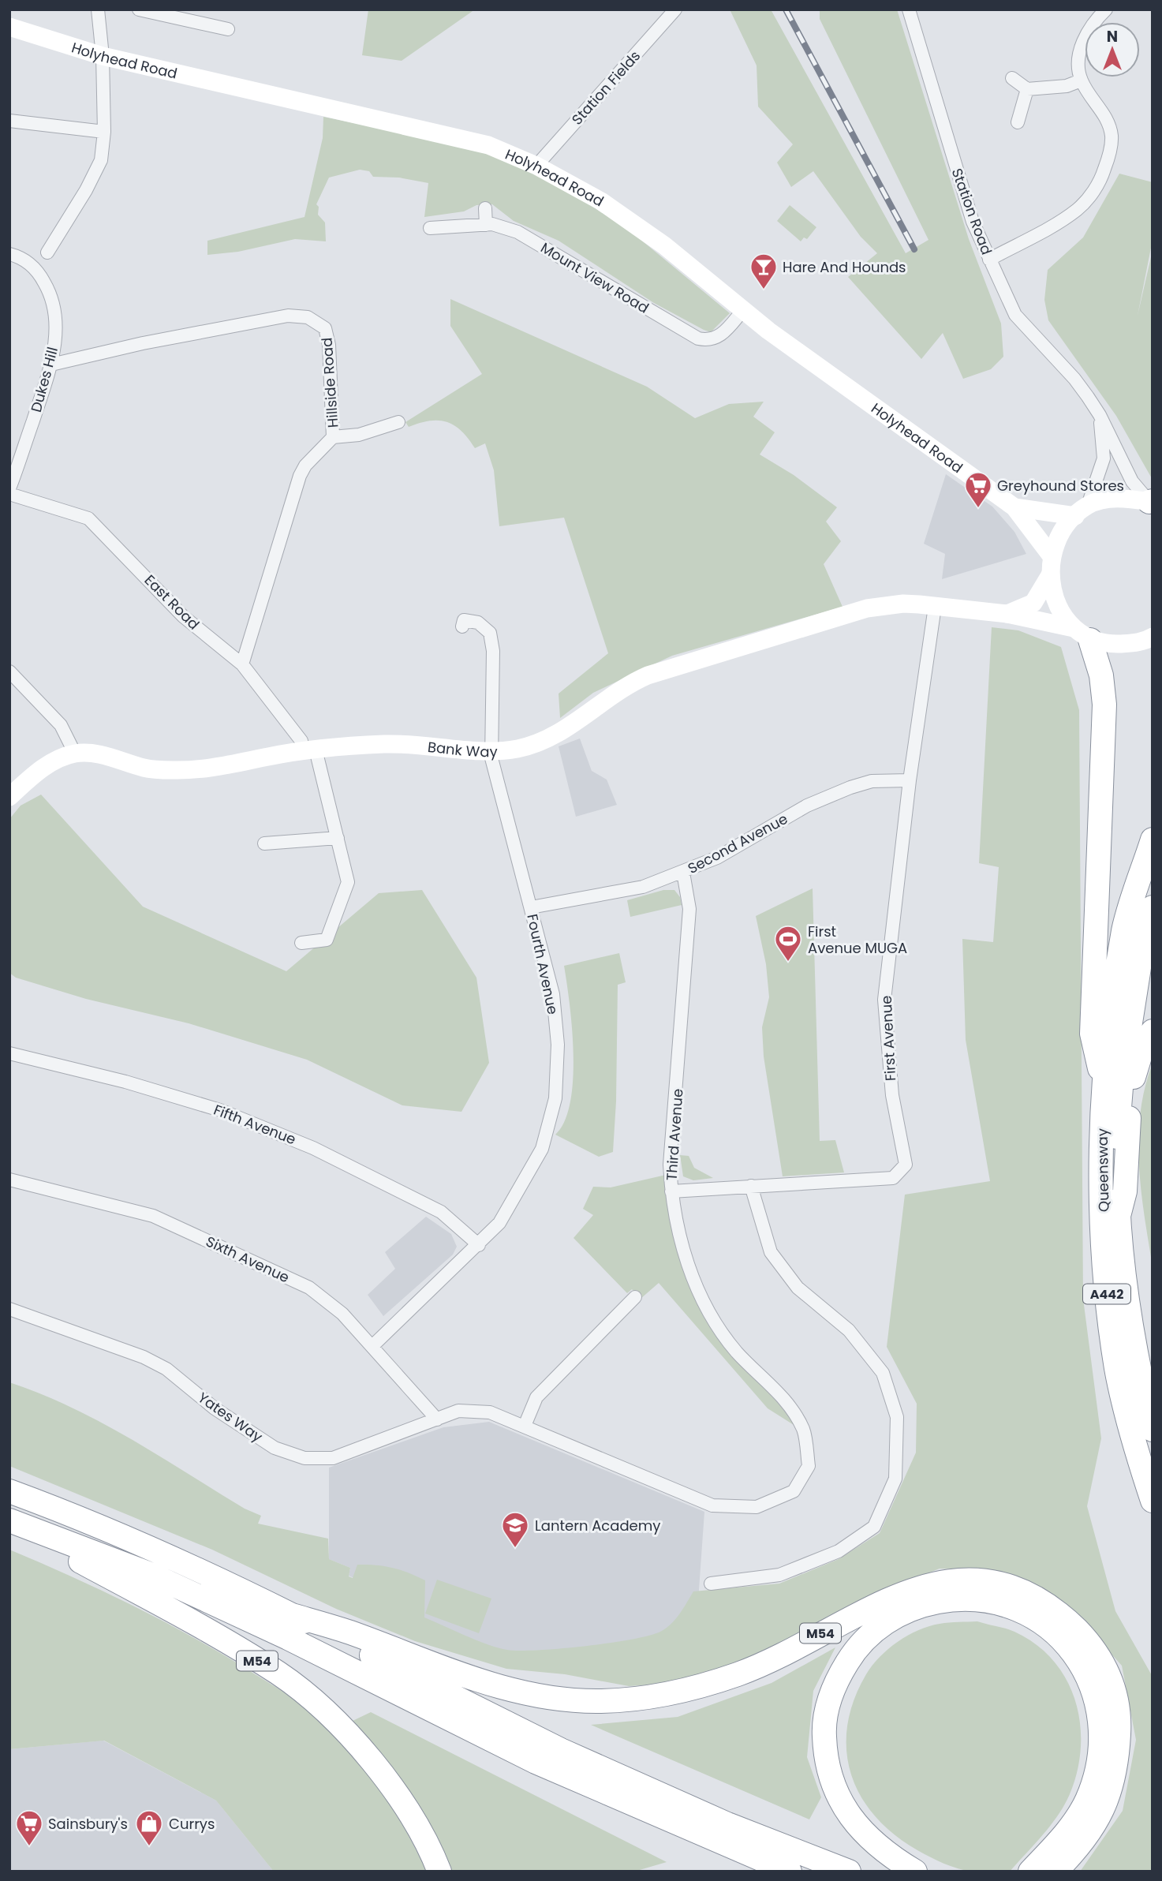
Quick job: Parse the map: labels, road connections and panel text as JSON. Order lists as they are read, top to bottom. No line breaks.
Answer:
{"streets":{"highway":["Queensway","A442","M54"],"street":["Holyhead Road","Station Fields","Station Road","Mount View Road","Dukes Hill","Hillside Road","East Road","Bank Way","Second Avenue","Fourth Avenue","First Avenue","Fifth Avenue","Third Avenue","Sixth Avenue","Yates Way"]},"crossings":[["Holyhead Road","Station Fields"],["Holyhead Road","Mount View Road"],["Dukes Hill","Hillside Road"],["Hillside Road","East Road"],["East Road","Bank Way"],["Bank Way","Fourth Avenue"],["Bank Way","First Avenue"],["Bank Way","A442"],["Second Avenue","Fourth Avenue"],["Second Avenue","First Avenue"],["Second Avenue","Third Avenue"],["Fourth Avenue","Fifth Avenue"],["Fourth Avenue","Sixth Avenue"],["First Avenue","Third Avenue"],["Third Avenue","Yates Way"],["Queensway","A442"],["Sixth Avenue","Yates Way"]],"places":{"bar":["Hare And Hounds"],"supermarket":["Greyhound Stores","Sainsbury's"],"sports":["First Avenue MUGA"],"school or university":["Lantern Academy"],"shop":["Currys"]},"north":"top"}
